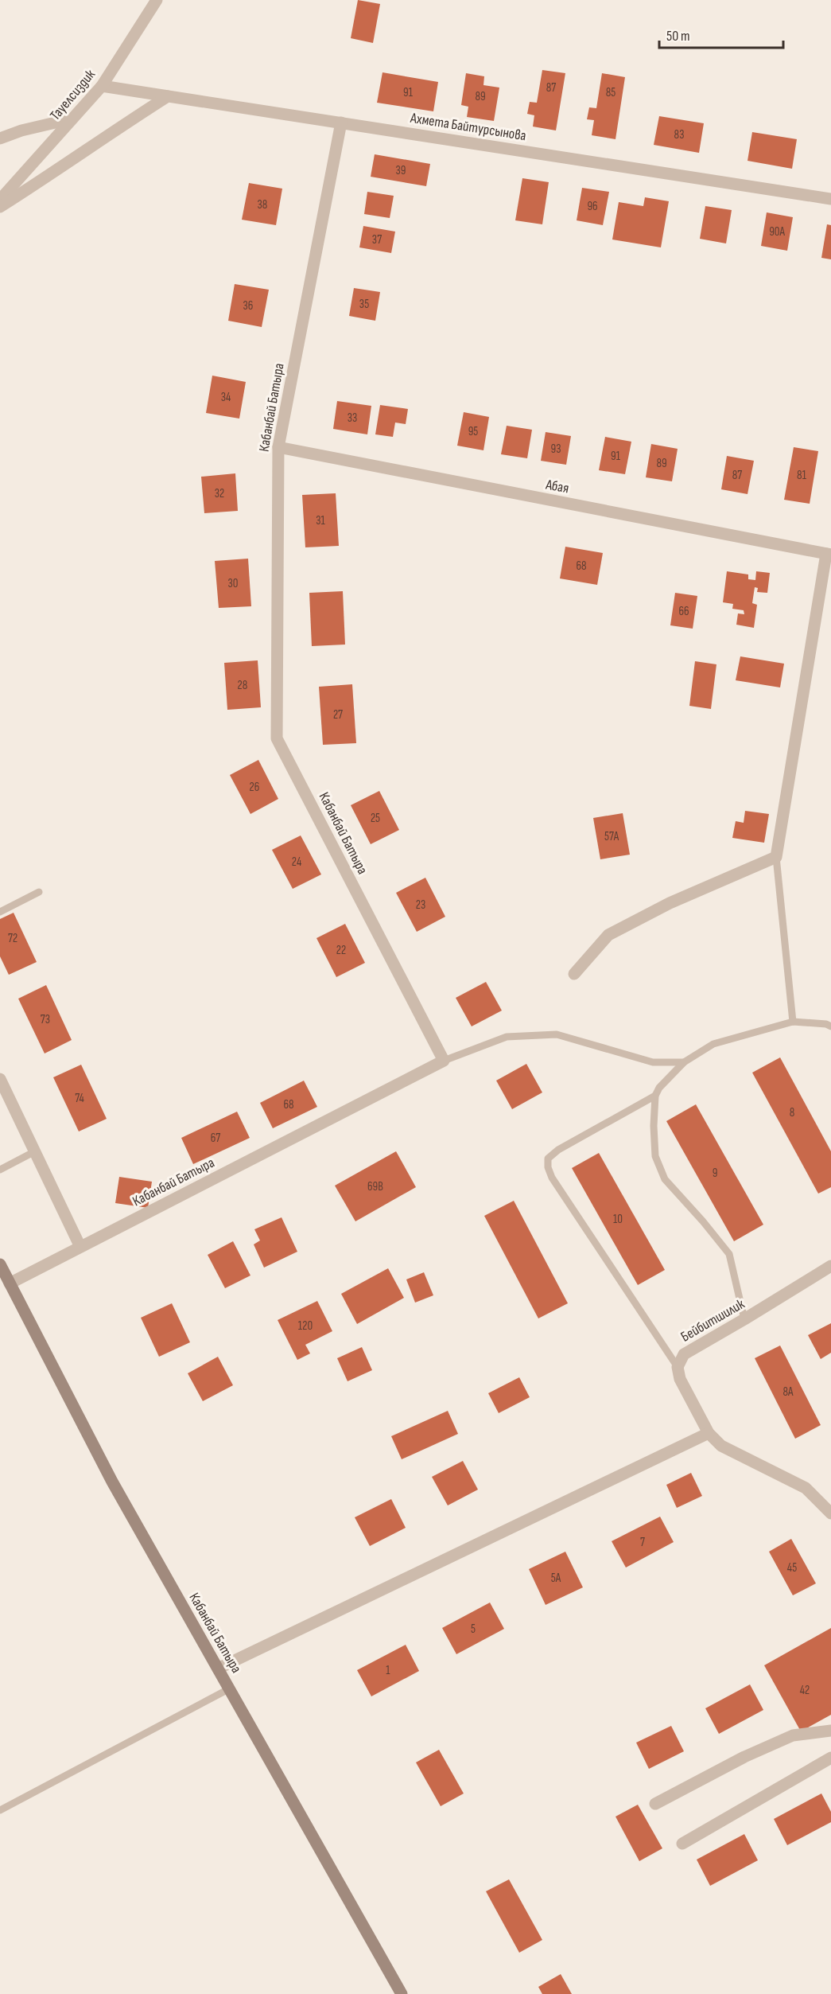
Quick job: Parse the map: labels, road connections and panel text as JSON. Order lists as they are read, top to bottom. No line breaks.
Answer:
{"streets":{"main road":["Кабанбай Батыра"],"street":["Тауелсиздик","Ахмета Байтурсынова","Абая","Бейбитшилик"]},"crossings":[["Тауелсиздик","Ахмета Байтурсынова"],["Ахмета Байтурсынова","Кабанбай Батыра"],["Кабанбай Батыра","Абая"]],"house_numbers":["87","91","85","89","83","39","38","96","90А","37","35","36","34","33","95","93","91","89","87","81","32","31","68","30","66","28","27","26","25","57А","24","23","72","22","73","74","68","8","67","9","69В","10","120","8А","7","45","5А","5","1","42"],"scale_bar":"50 m"}
